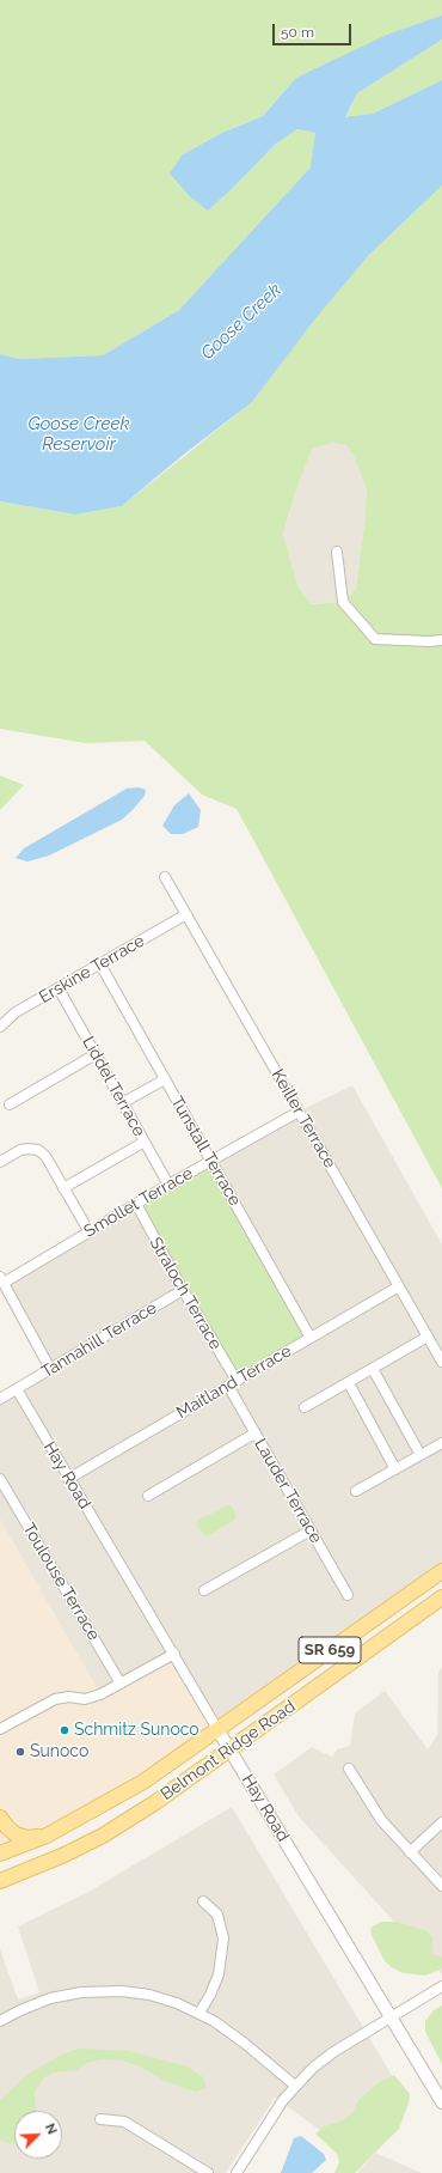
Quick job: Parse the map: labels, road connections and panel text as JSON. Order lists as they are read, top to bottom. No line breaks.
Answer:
{"streets":{"main road":["SR 659","Belmont Ridge Road"],"street":["Erskine Terrace","Liddel Terrace","Keiller Terrace","Tunstall Terrace","Smollet Terrace","Straloch Terrace","Tannahill Terrace","Maitland Terrace","Hay Road","Lauder Terrace","Toulouse Terrace"]},"crossings":[["Erskine Terrace","Liddel Terrace"],["Erskine Terrace","Keiller Terrace"],["Erskine Terrace","Tunstall Terrace"],["Liddel Terrace","Smollet Terrace"],["Keiller Terrace","Smollet Terrace"],["Keiller Terrace","Maitland Terrace"],["Tunstall Terrace","Smollet Terrace"],["Tunstall Terrace","Maitland Terrace"],["Smollet Terrace","Straloch Terrace"],["Straloch Terrace","Tannahill Terrace"],["Straloch Terrace","Maitland Terrace"],["Straloch Terrace","Lauder Terrace"],["Tannahill Terrace","Hay Road"],["Maitland Terrace","Hay Road"],["Maitland Terrace","Lauder Terrace"],["Hay Road","Belmont Ridge Road"]],"water":["Goose Creek","Goose Creek Reservoir"],"places":["Schmitz Sunoco","Sunoco"],"scale_bar":"50 m","north":"top right"}
